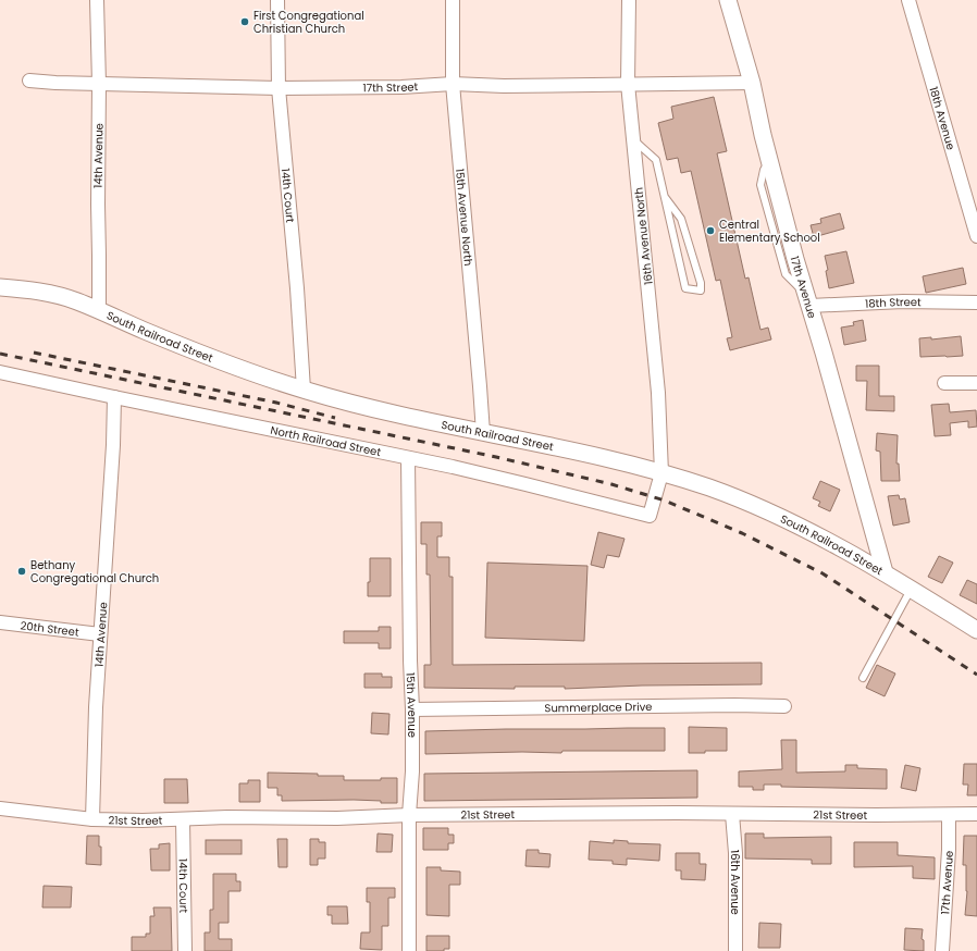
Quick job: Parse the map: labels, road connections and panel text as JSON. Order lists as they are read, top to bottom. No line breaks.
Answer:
{"streets":{"street":["17th Street","18th Avenue","14th Avenue","14th Court","15th Avenue North","16th Avenue North","17th Avenue","18th Street","South Railroad Street","North Railroad Street","20th Street","15th Avenue","Summerplace Drive","21st Street","16th Avenue"]},"crossings":[["17th Street","14th Avenue"],["17th Street","14th Court"],["17th Street","15th Avenue North"],["17th Street","16th Avenue North"],["17th Street","17th Avenue"],["14th Avenue","South Railroad Street"],["14th Avenue","North Railroad Street"],["14th Avenue","20th Street"],["14th Avenue","21st Street"],["14th Court","South Railroad Street"],["14th Court","21st Street"],["15th Avenue North","South Railroad Street"],["16th Avenue North","South Railroad Street"],["16th Avenue North","North Railroad Street"],["17th Avenue","18th Street"],["17th Avenue","South Railroad Street"],["17th Avenue","21st Street"],["South Railroad Street","North Railroad Street"],["North Railroad Street","15th Avenue"],["15th Avenue","Summerplace Drive"],["15th Avenue","21st Street"],["21st Street","16th Avenue"]],"places":["First Congregational Christian Church","Central Elementary School","Bethany Congregational Church"]}
